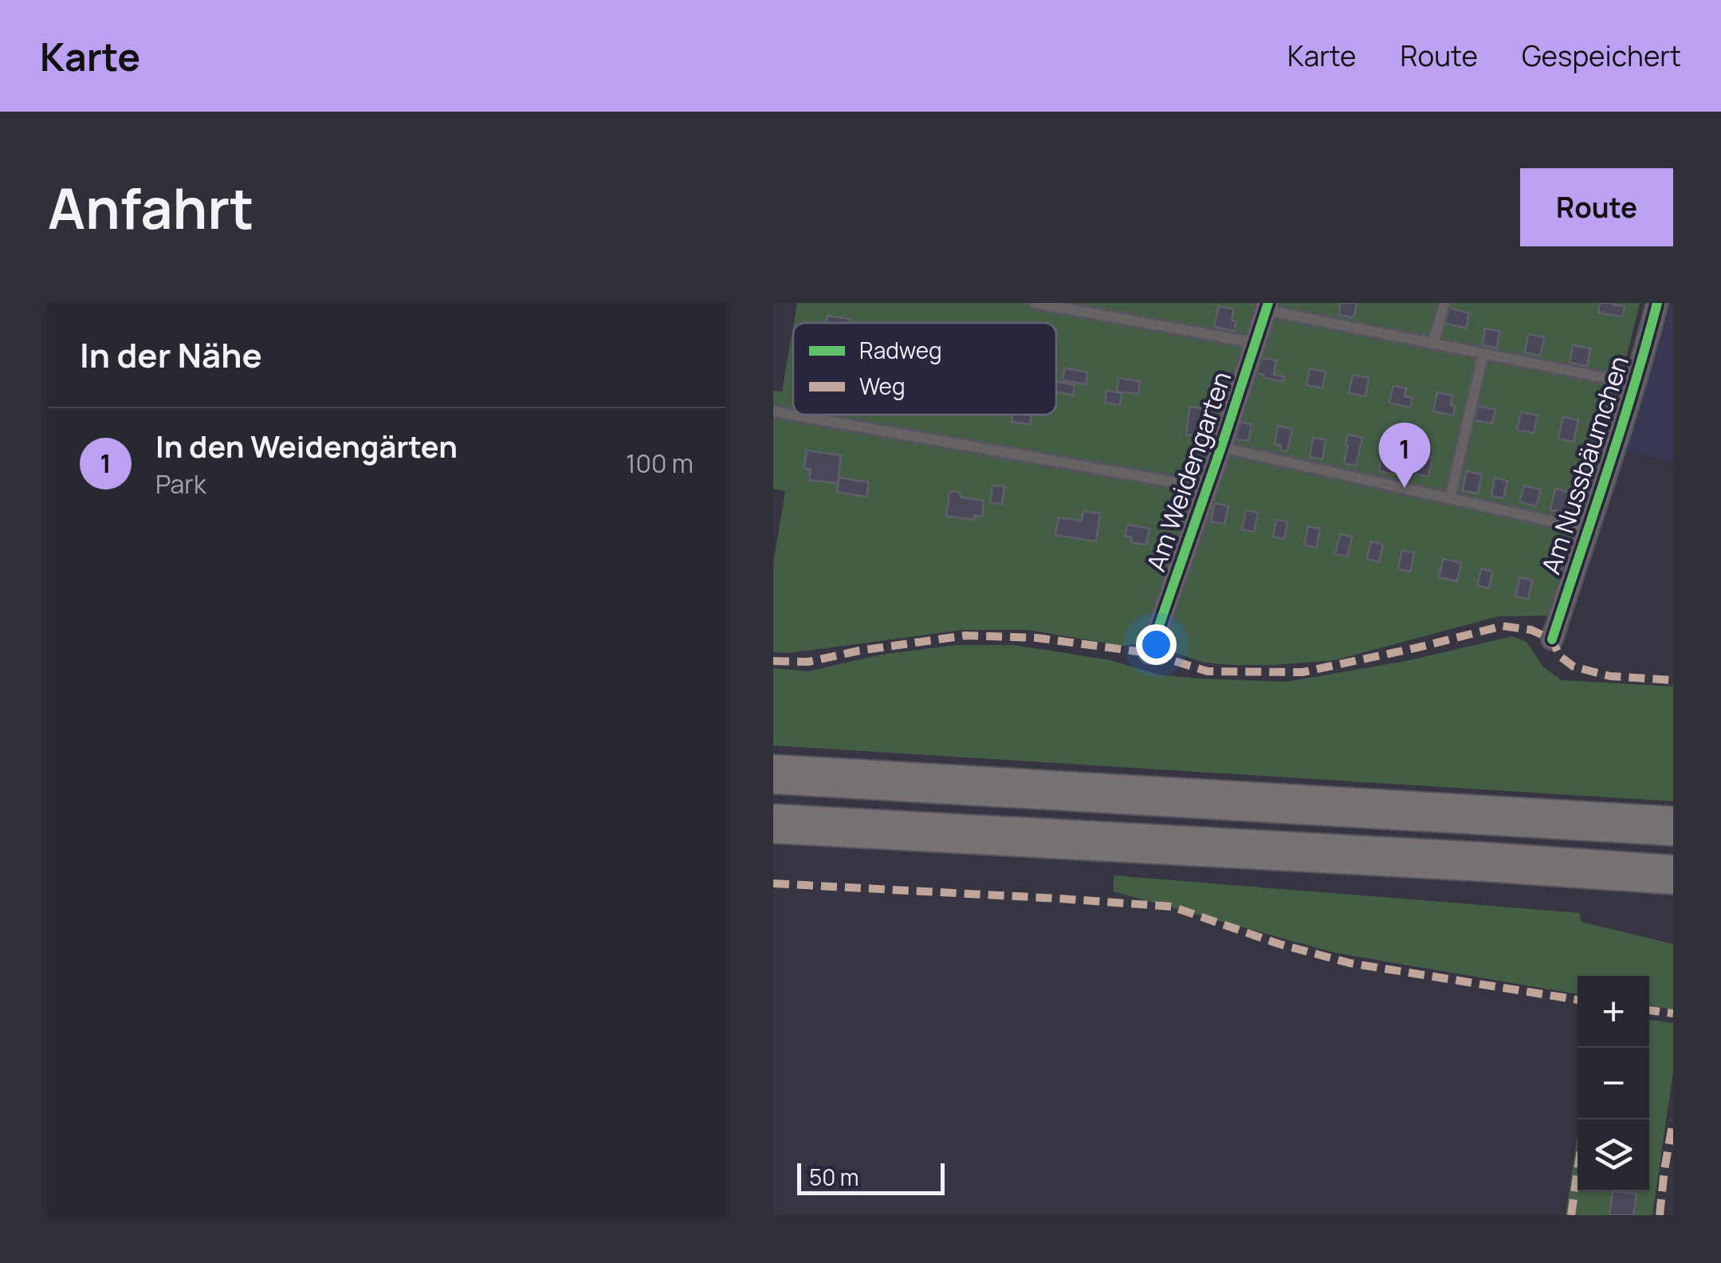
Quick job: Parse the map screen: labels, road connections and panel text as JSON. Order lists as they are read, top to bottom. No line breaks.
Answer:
{"streets":{"street":["Am Nussbäumchen","Am Weidengarten"]},"legend":["Radweg","Weg"],"scale_bar":"50 m","page":{"header":"Karte","nav":["Karte","Route","Gespeichert"],"buttons":"Route","title":"Anfahrt","heading":"In der Nähe","list":[{"mark":"1","name":"In den Weidengärten","note":"Park","value":"100 m"}],"pins":"1","map_buttons":["+","−"],"scale":"50 m"}}
